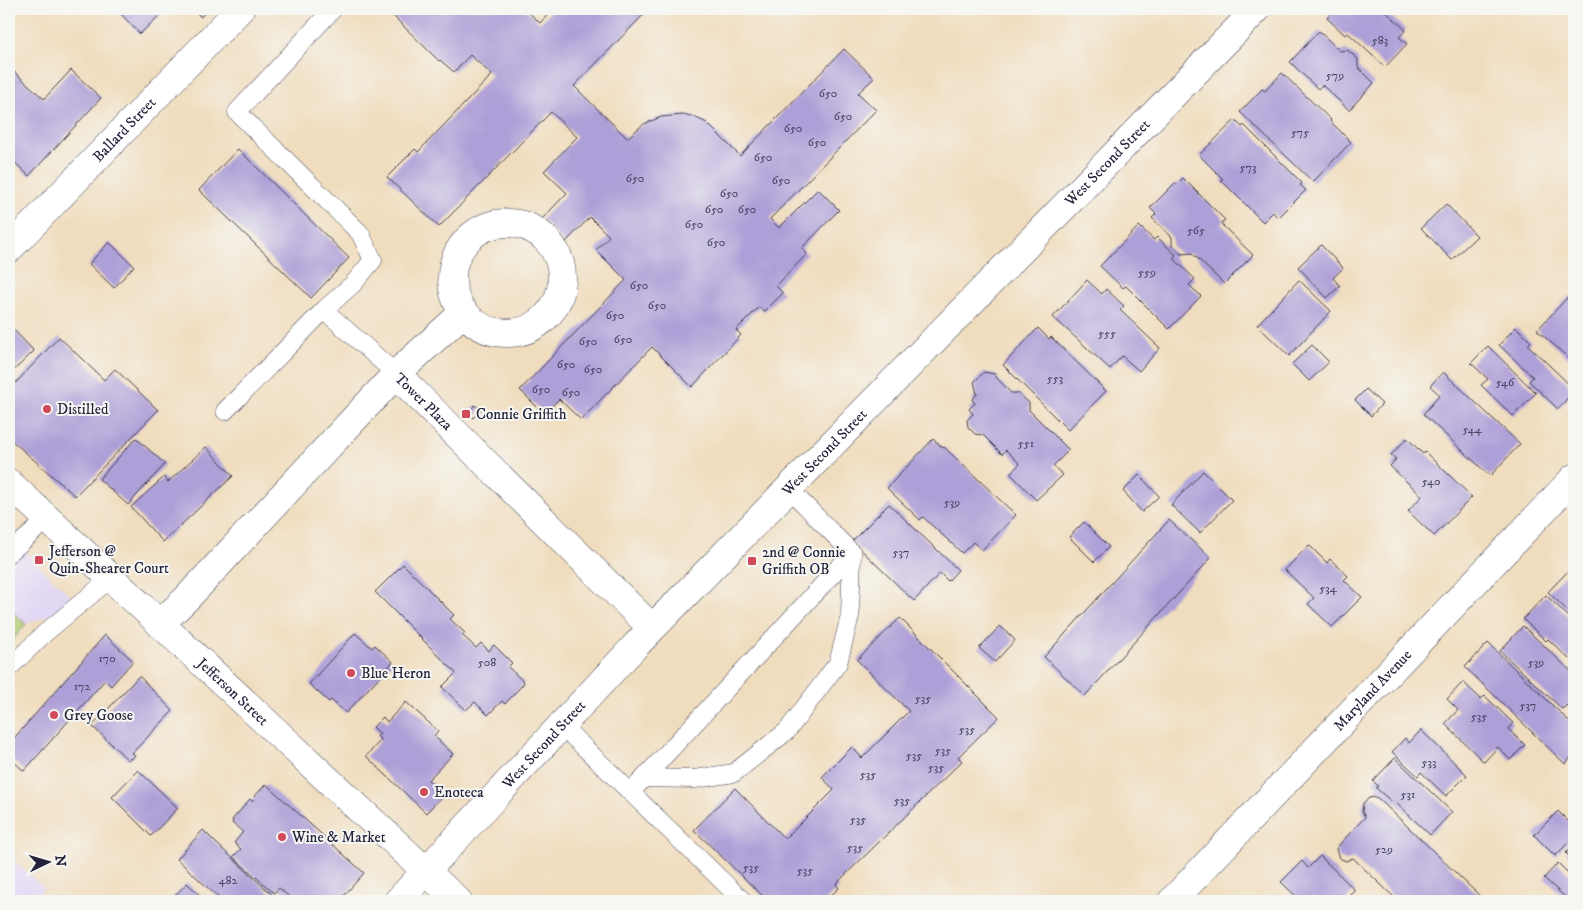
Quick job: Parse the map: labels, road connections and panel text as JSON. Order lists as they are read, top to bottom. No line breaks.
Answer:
{"streets":{"street":["Ballard Street","West Second Street","Tower Plaza","Maryland Avenue","Jefferson Street"]},"crossings":[["West Second Street","Tower Plaza"],["West Second Street","Jefferson Street"],["Tower Plaza","Jefferson Street"]],"places":{"other":["Distilled","Blue Heron","Grey Goose","Enoteca","Wine & Market"],"transit":["Connie Griffith","Jefferson @ Quin-Shearer Court","2nd @ Connie Griffith OB"]},"house_numbers":["583","579","650","650","650","575","650","650","573","650","650","650","650","650","650","565","650","559","650","650","650","555","650","650","650","650","553","546","650","650","544","551","540","539","537","534","170","508","539","172","535","537","535","535","535","535","533","535","535","531","535","535","535","529","535","535","482"],"north":"right"}
